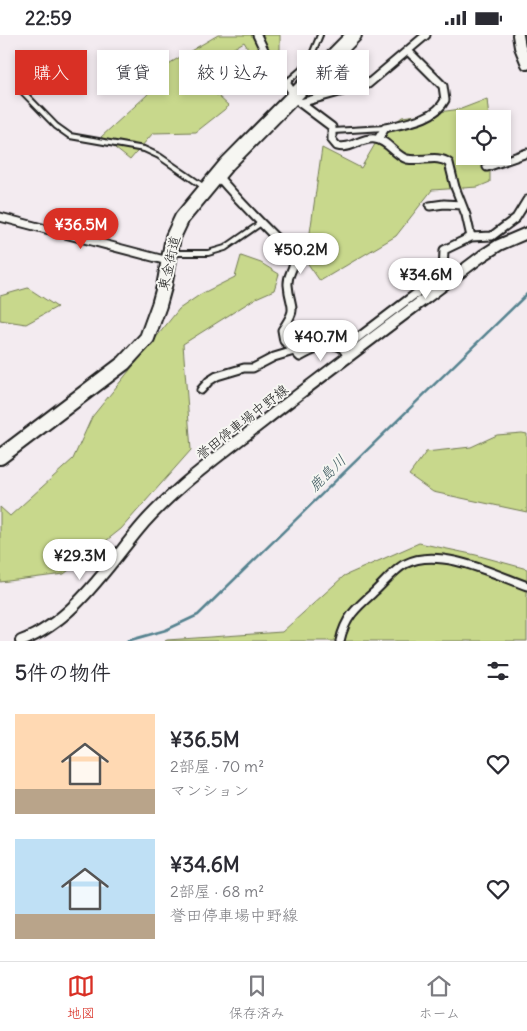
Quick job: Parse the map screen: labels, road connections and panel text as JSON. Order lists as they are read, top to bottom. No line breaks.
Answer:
{"streets":{"highway":["東金街道"],"main road":["誉田停車場中野線"]},"water":["鹿島川"],"page":{"status":"22:59","chip":["購入","賃貸","絞り込み","新着"],"price":["¥36.5M","¥50.2M","¥34.6M","¥40.7M","¥29.3M"],"heading":"5件の物件","list":[{"name":"¥36.5M","note":"2部屋 · 70 m² · マンション"},{"name":"¥34.6M","note":"2部屋 · 68 m² · 誉田停車場中野線"}],"tabs":["地図","保存済み","ホーム"]}}
